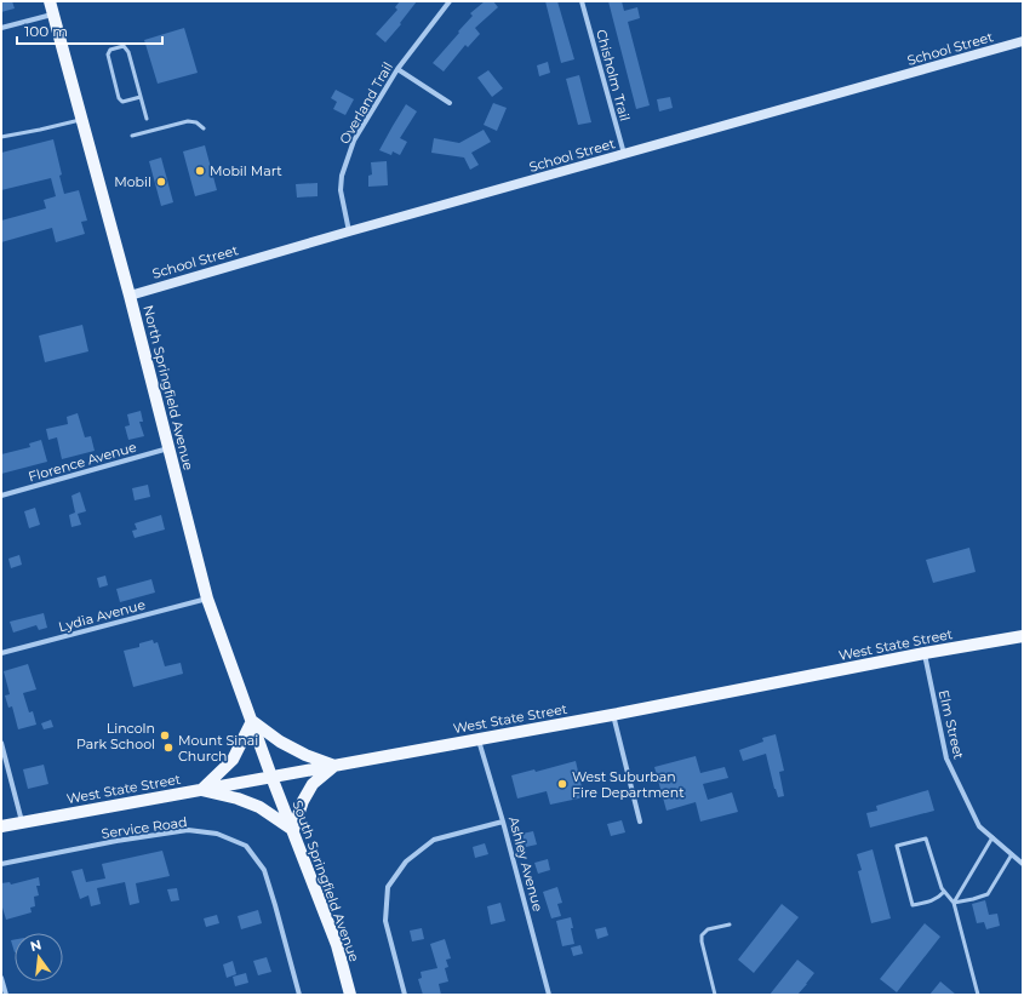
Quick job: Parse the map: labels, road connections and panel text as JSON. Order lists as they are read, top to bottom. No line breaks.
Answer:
{"streets":{"main road":["School Street","North Springfield Avenue","West State Street","South Springfield Avenue"],"street":["Chisholm Trail","Overland Trail","Florence Avenue","Lydia Avenue","Elm Street","Service Road","Ashley Avenue"]},"crossings":[["School Street","Chisholm Trail"],["School Street","Overland Trail"],["School Street","North Springfield Avenue"],["North Springfield Avenue","Florence Avenue"],["North Springfield Avenue","Lydia Avenue"],["North Springfield Avenue","West State Street"],["North Springfield Avenue","South Springfield Avenue"],["West State Street","Elm Street"],["West State Street","Ashley Avenue"],["West State Street","South Springfield Avenue"]],"places":["Mobil Mart","Mobil","Lincoln Park School","Mount Sinai Church","West Suburban Fire Department"],"scale_bar":"100 m","north":"top"}
